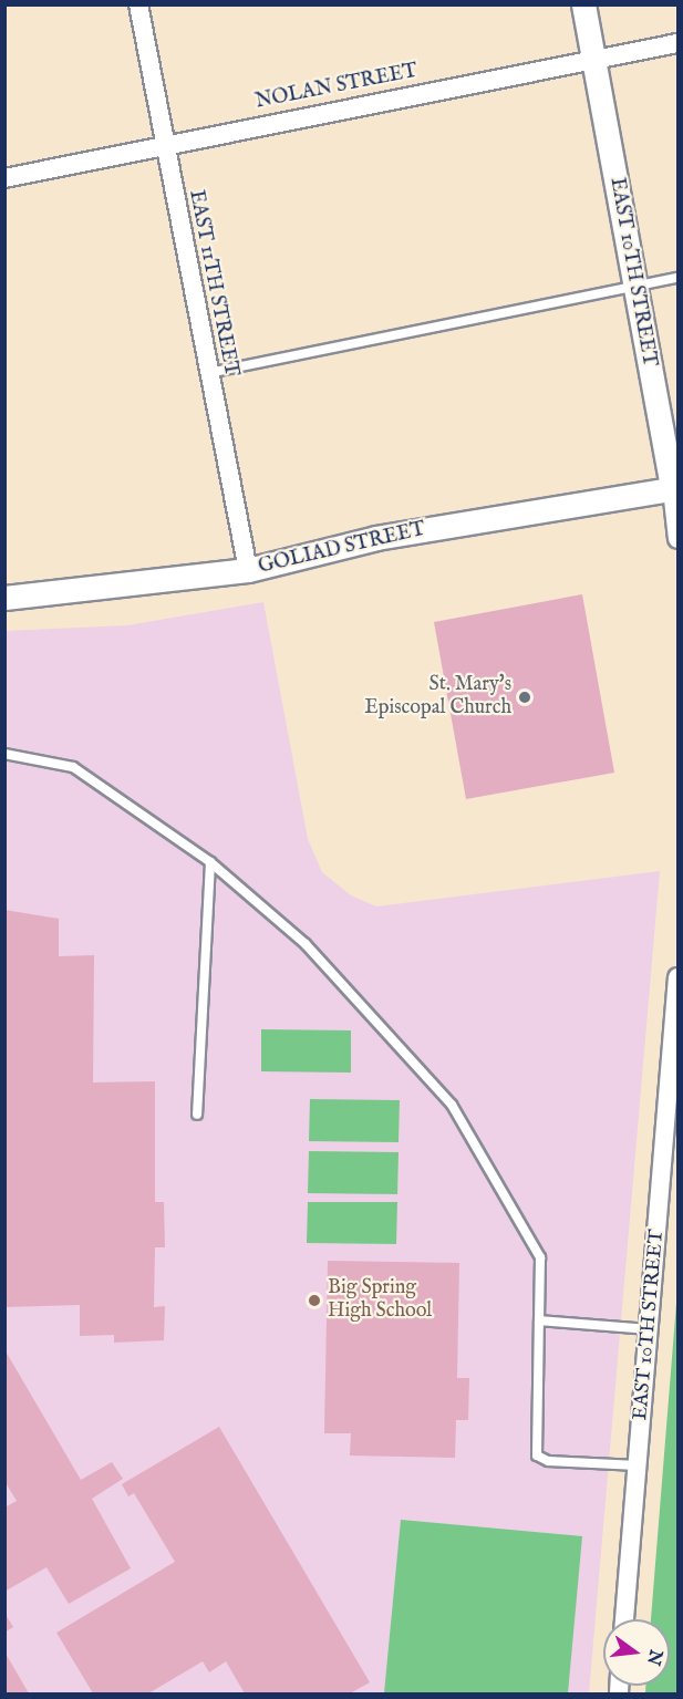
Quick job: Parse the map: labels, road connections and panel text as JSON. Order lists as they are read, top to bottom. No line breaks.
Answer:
{"streets":{"street":["NOLAN STREET","EAST 10TH STREET","EAST 11TH STREET","GOLIAD STREET"]},"crossings":[["NOLAN STREET","EAST 10TH STREET"],["NOLAN STREET","EAST 11TH STREET"],["EAST 10TH STREET","GOLIAD STREET"],["EAST 11TH STREET","GOLIAD STREET"]],"places":["St. Mary's Episcopal Church","Big Spring High School"],"north":"right"}
